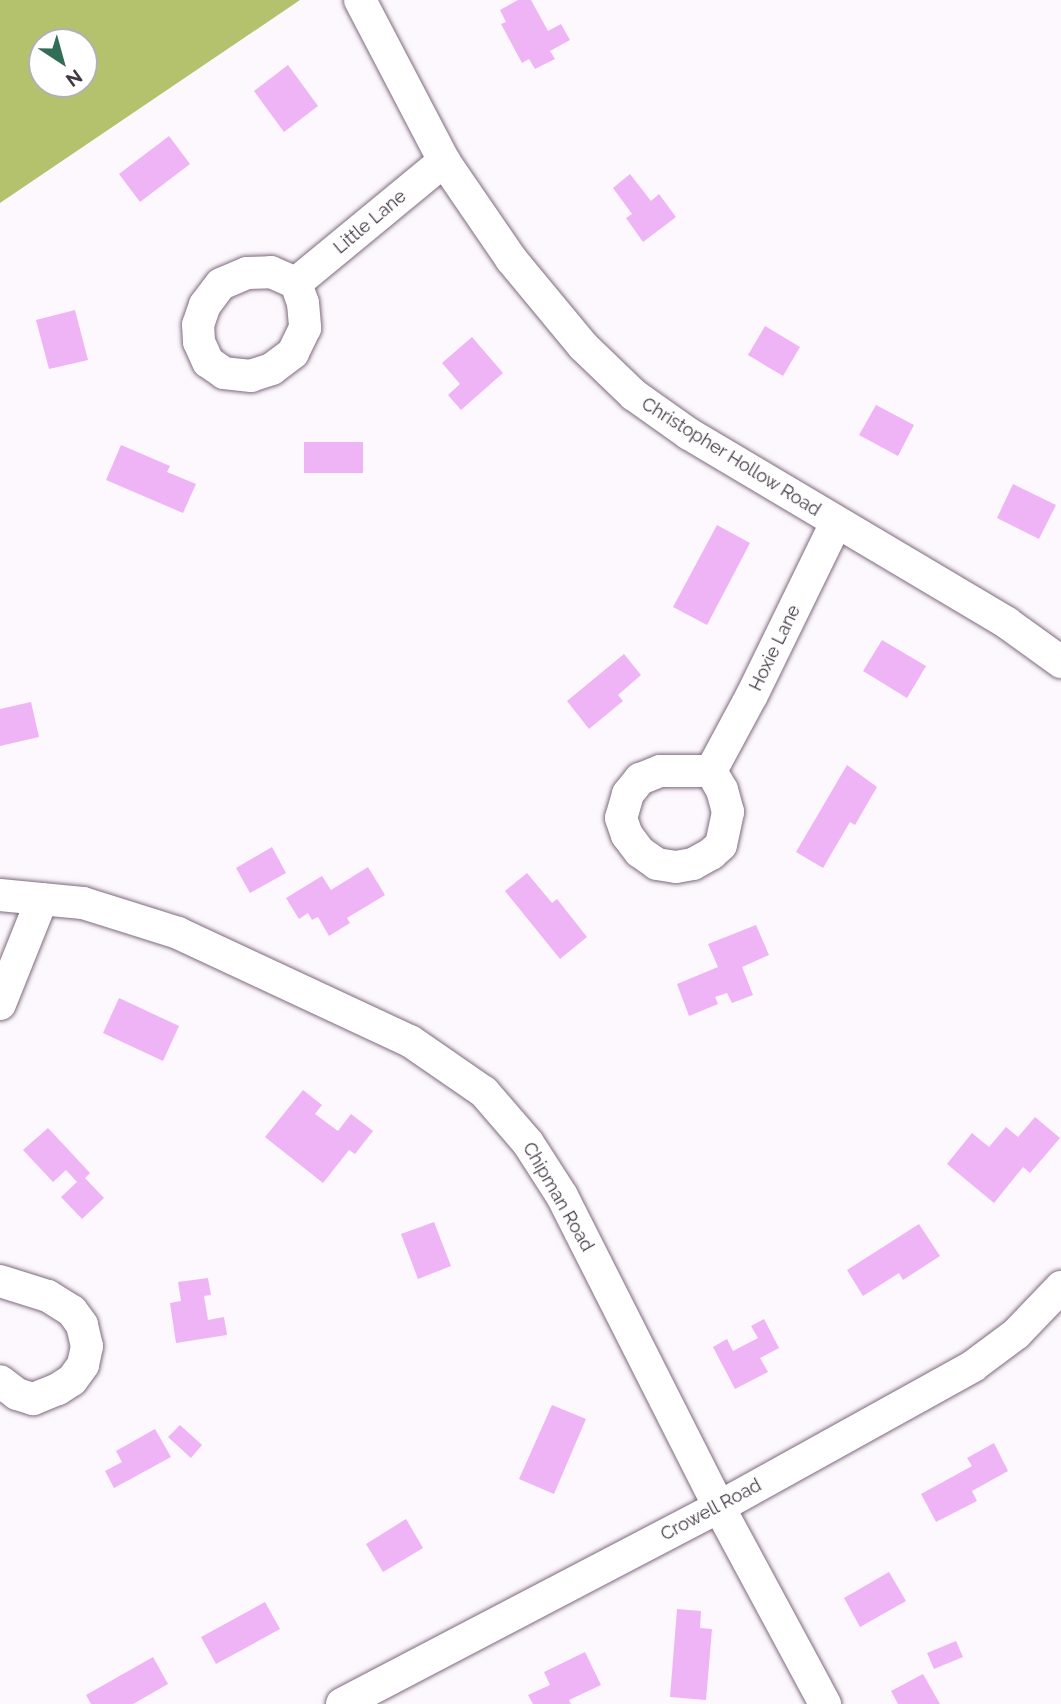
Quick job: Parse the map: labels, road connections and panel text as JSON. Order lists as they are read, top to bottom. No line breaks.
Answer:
{"streets":{"street":["Little Lane","Christopher Hollow Road","Hoxie Lane","Chipman Road","Crowell Road"]},"crossings":[["Little Lane","Christopher Hollow Road"],["Christopher Hollow Road","Hoxie Lane"],["Chipman Road","Crowell Road"]],"north":"bottom right"}
